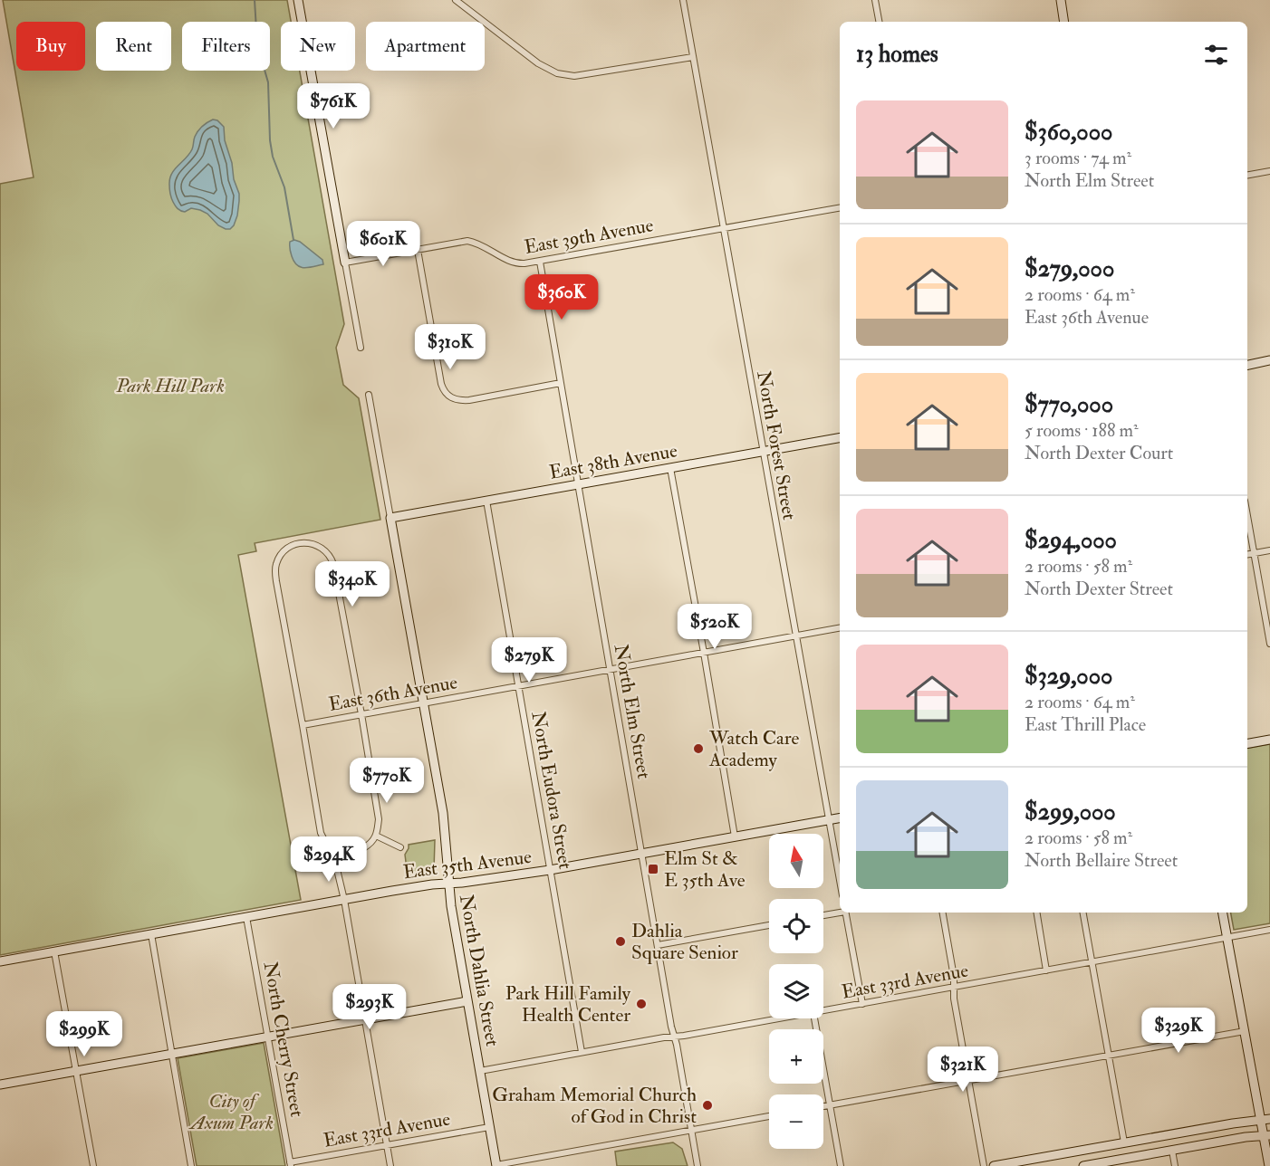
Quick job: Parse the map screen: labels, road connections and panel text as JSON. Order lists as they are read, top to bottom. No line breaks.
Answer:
{"streets":{"street":["East 39th Avenue","North Forest Street","East 38th Avenue","East 36th Avenue","North Elm Street","North Eudora Street","East 35th Avenue","North Dahlia Street","East 33rd Avenue","North Cherry Street"]},"crossings":[["East 39th Avenue","North Forest Street"],["East 39th Avenue","North Elm Street"],["North Forest Street","East 38th Avenue"],["North Forest Street","East 36th Avenue"],["North Forest Street","East 35th Avenue"],["East 38th Avenue","North Elm Street"],["East 38th Avenue","North Eudora Street"],["East 38th Avenue","North Dahlia Street"],["East 36th Avenue","North Elm Street"],["East 36th Avenue","North Eudora Street"],["East 36th Avenue","North Dahlia Street"],["North Elm Street","East 35th Avenue"],["North Elm Street","East 33rd Avenue"],["North Eudora Street","East 35th Avenue"],["North Eudora Street","East 33rd Avenue"],["East 35th Avenue","North Dahlia Street"],["East 35th Avenue","North Cherry Street"],["North Dahlia Street","East 33rd Avenue"],["East 33rd Avenue","North Cherry Street"]],"parks":["Park Hill Park","City of Axum Park"],"places":{"other":["Watch Care Academy","Dahlia Square Senior","Park Hill Family Health Center","Graham Memorial Church of God in Christ"],"transit":["Elm St & E 35th Ave"]},"north":"top","page":{"chip":["Buy","Rent","Filters","New","Apartment"],"heading":"13 homes","price":["$761K","$601K","$360K","$310K","$340K","$520K","$279K","$770K","$294K","$293K","$329K","$299K","$321K"],"list":[{"name":"$360,000","note":"3 rooms · 74 m² · North Elm Street"},{"name":"$279,000","note":"2 rooms · 64 m² · East 36th Avenue"},{"name":"$770,000","note":"5 rooms · 188 m² · North Dexter Court"},{"name":"$294,000","note":"2 rooms · 58 m² · North Dexter Street"},{"name":"$329,000","note":"2 rooms · 64 m² · East Thrill Place"},{"name":"$299,000","note":"2 rooms · 58 m² · North Bellaire Street"}],"map_buttons":["+","−"]}}
